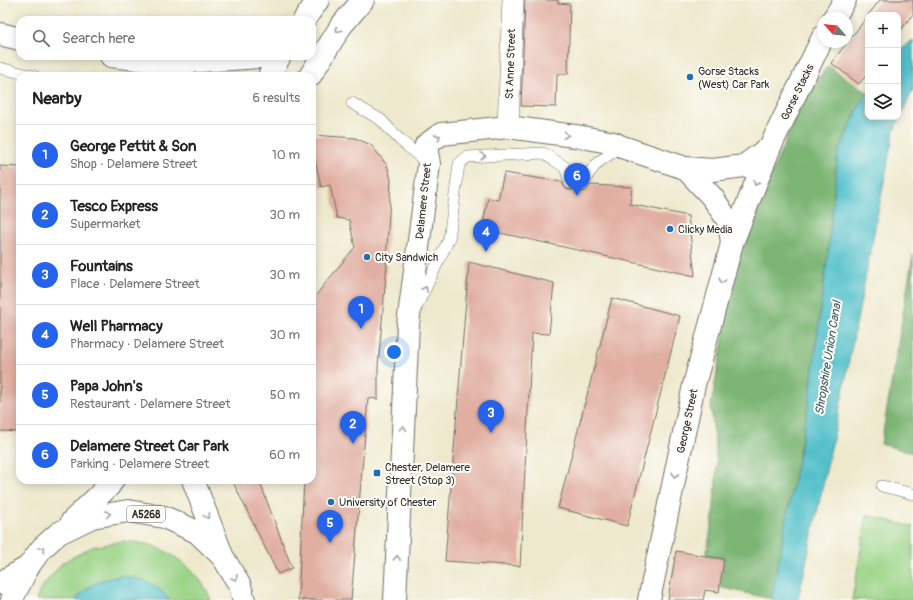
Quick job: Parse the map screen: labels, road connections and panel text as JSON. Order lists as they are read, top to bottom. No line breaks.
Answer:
{"streets":{"main road":["Gorse Stacks","Delamere Street","George Street","A5268"],"street":["St Anne Street"]},"crossings":[["St Anne Street","Delamere Street"],["Gorse Stacks","Delamere Street"],["Gorse Stacks","George Street"],["Delamere Street","George Street"]],"one_way":["George Street"],"water":["Shropshire Union Canal"],"places":{"other":["Gorse Stacks (West) Car Park","Clicky Media","City Sandwich","University of Chester"],"transit":["Chester, Delamere Street (Stop 3)"]},"north":"top left","page":{"map_buttons":["+","−"],"search":"Search here","heading":["Nearby","6 results"],"list":[{"mark":"1","name":"George Pettit & Son","note":"Shop · Delamere Street","value":"10 m"},{"mark":"2","name":"Tesco Express","note":"Supermarket","value":"30 m"},{"mark":"3","name":"Fountains","note":"Place · Delamere Street","value":"30 m"},{"mark":"4","name":"Well Pharmacy","note":"Pharmacy · Delamere Street","value":"30 m"},{"mark":"5","name":"Papa John's","note":"Restaurant · Delamere Street","value":"50 m"},{"mark":"6","name":"Delamere Street Car Park","note":"Parking · Delamere Street","value":"60 m"}],"pins":["6","4","1","3","2","5"]}}
